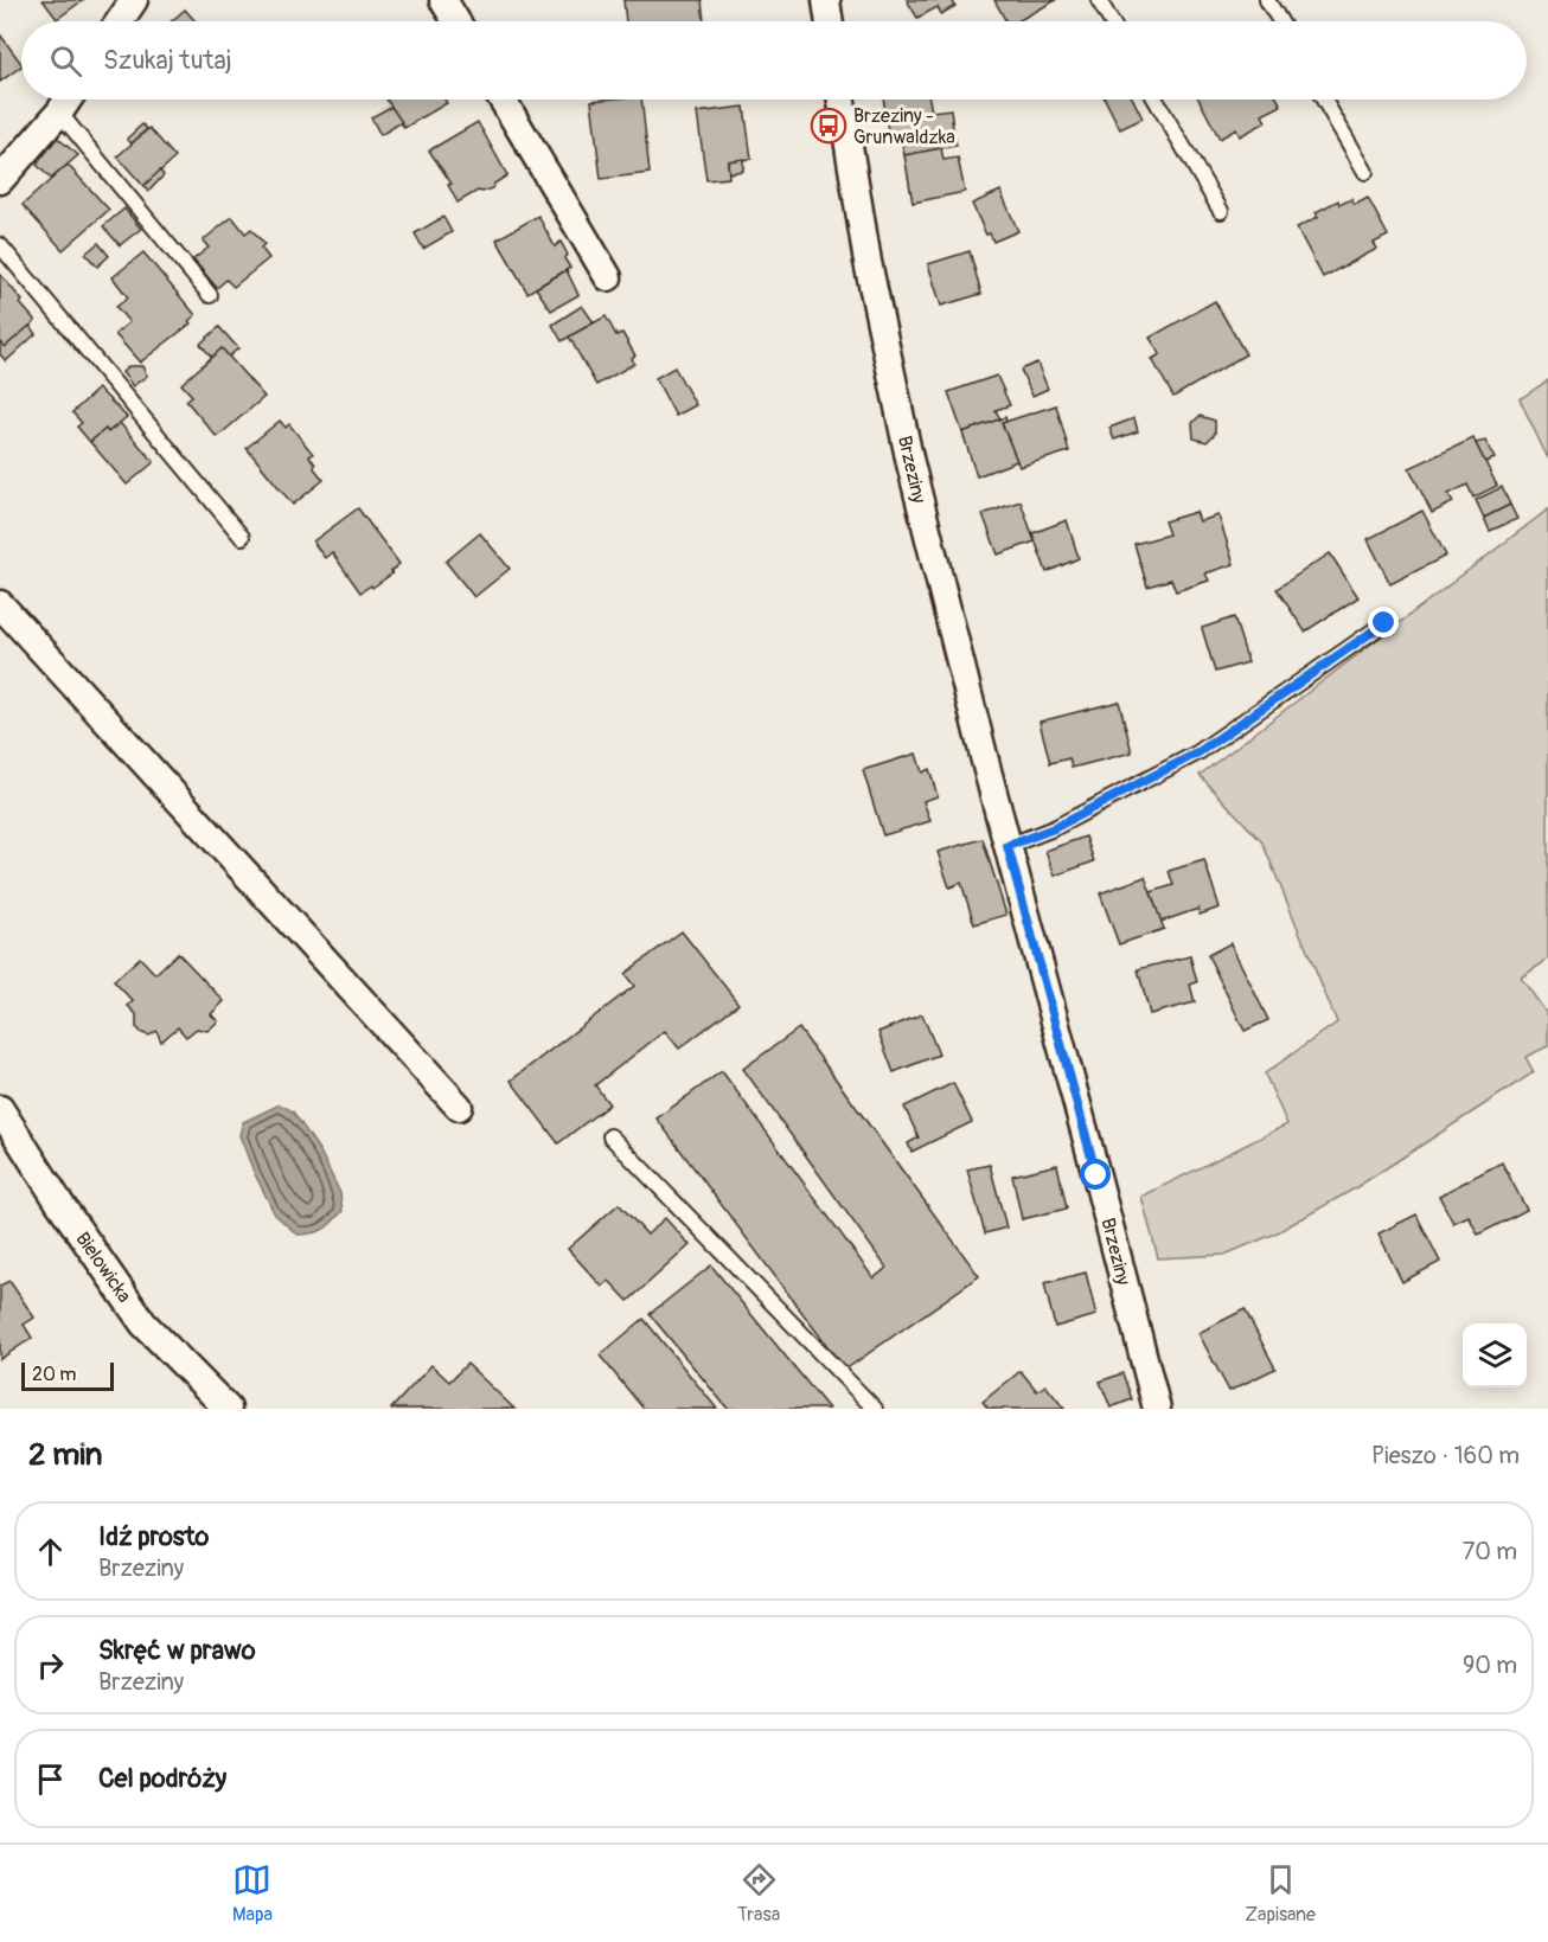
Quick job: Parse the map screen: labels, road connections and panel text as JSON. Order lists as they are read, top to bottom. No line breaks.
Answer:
{"streets":{"street":["Brzeziny","Bielowicka"]},"places":{"bus stop":["Brzeziny - Grunwaldzka"]},"scale_bar":"20 m","page":{"search":"Szukaj tutaj","scale":"20 m","heading":["2 min","Pieszo · 160 m"],"list":[["Idź prosto","Brzeziny","70 m"],["Skręć w prawo","Brzeziny","90 m"],"Cel podróży"],"nav":["Mapa","Trasa","Zapisane"]}}
